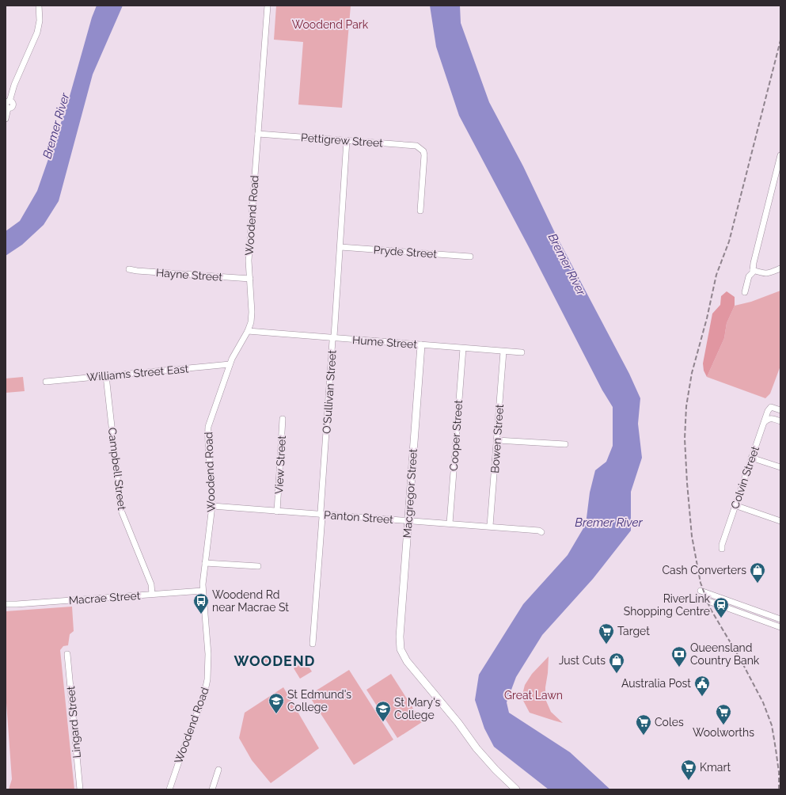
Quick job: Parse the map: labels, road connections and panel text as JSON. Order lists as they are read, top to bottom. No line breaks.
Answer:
{"streets":{"street":["Pettigrew Street","Woodend Road","Pryde Street","Hayne Street","Hume Street","Williams Street East","O'Sullivan Street","Cooper Street","Bowen Street","View Street","Campbell Street","Colvin Street","Macgregor Street","Panton Street","Macrae Street","Lingard Street"]},"crossings":[["Pettigrew Street","Woodend Road"],["Pettigrew Street","O'Sullivan Street"],["Woodend Road","Hayne Street"],["Woodend Road","Hume Street"],["Woodend Road","Williams Street East"],["Woodend Road","Panton Street"],["Woodend Road","Macrae Street"],["Pryde Street","O'Sullivan Street"],["Hume Street","O'Sullivan Street"],["Hume Street","Cooper Street"],["Hume Street","Bowen Street"],["Hume Street","Macgregor Street"],["Williams Street East","Campbell Street"],["O'Sullivan Street","Panton Street"],["Cooper Street","Panton Street"],["Bowen Street","Panton Street"],["View Street","Panton Street"],["Campbell Street","Macrae Street"],["Macgregor Street","Panton Street"]],"districts":["WOODEND"],"water":["Bremer River"],"parks":["Woodend Park","Great Lawn"],"places":{"shop":["Cash Converters","Just Cuts"],"bus stop":["Woodend Rd near Macrae St"],"station":["RiverLink Shopping Centre"],"supermarket":["Target","Woolworths","Coles","Kmart"],"bank":["Queensland Country Bank"],"public building":["Australia Post"],"school or university":["St Edmund's College","St Mary's College"]}}
